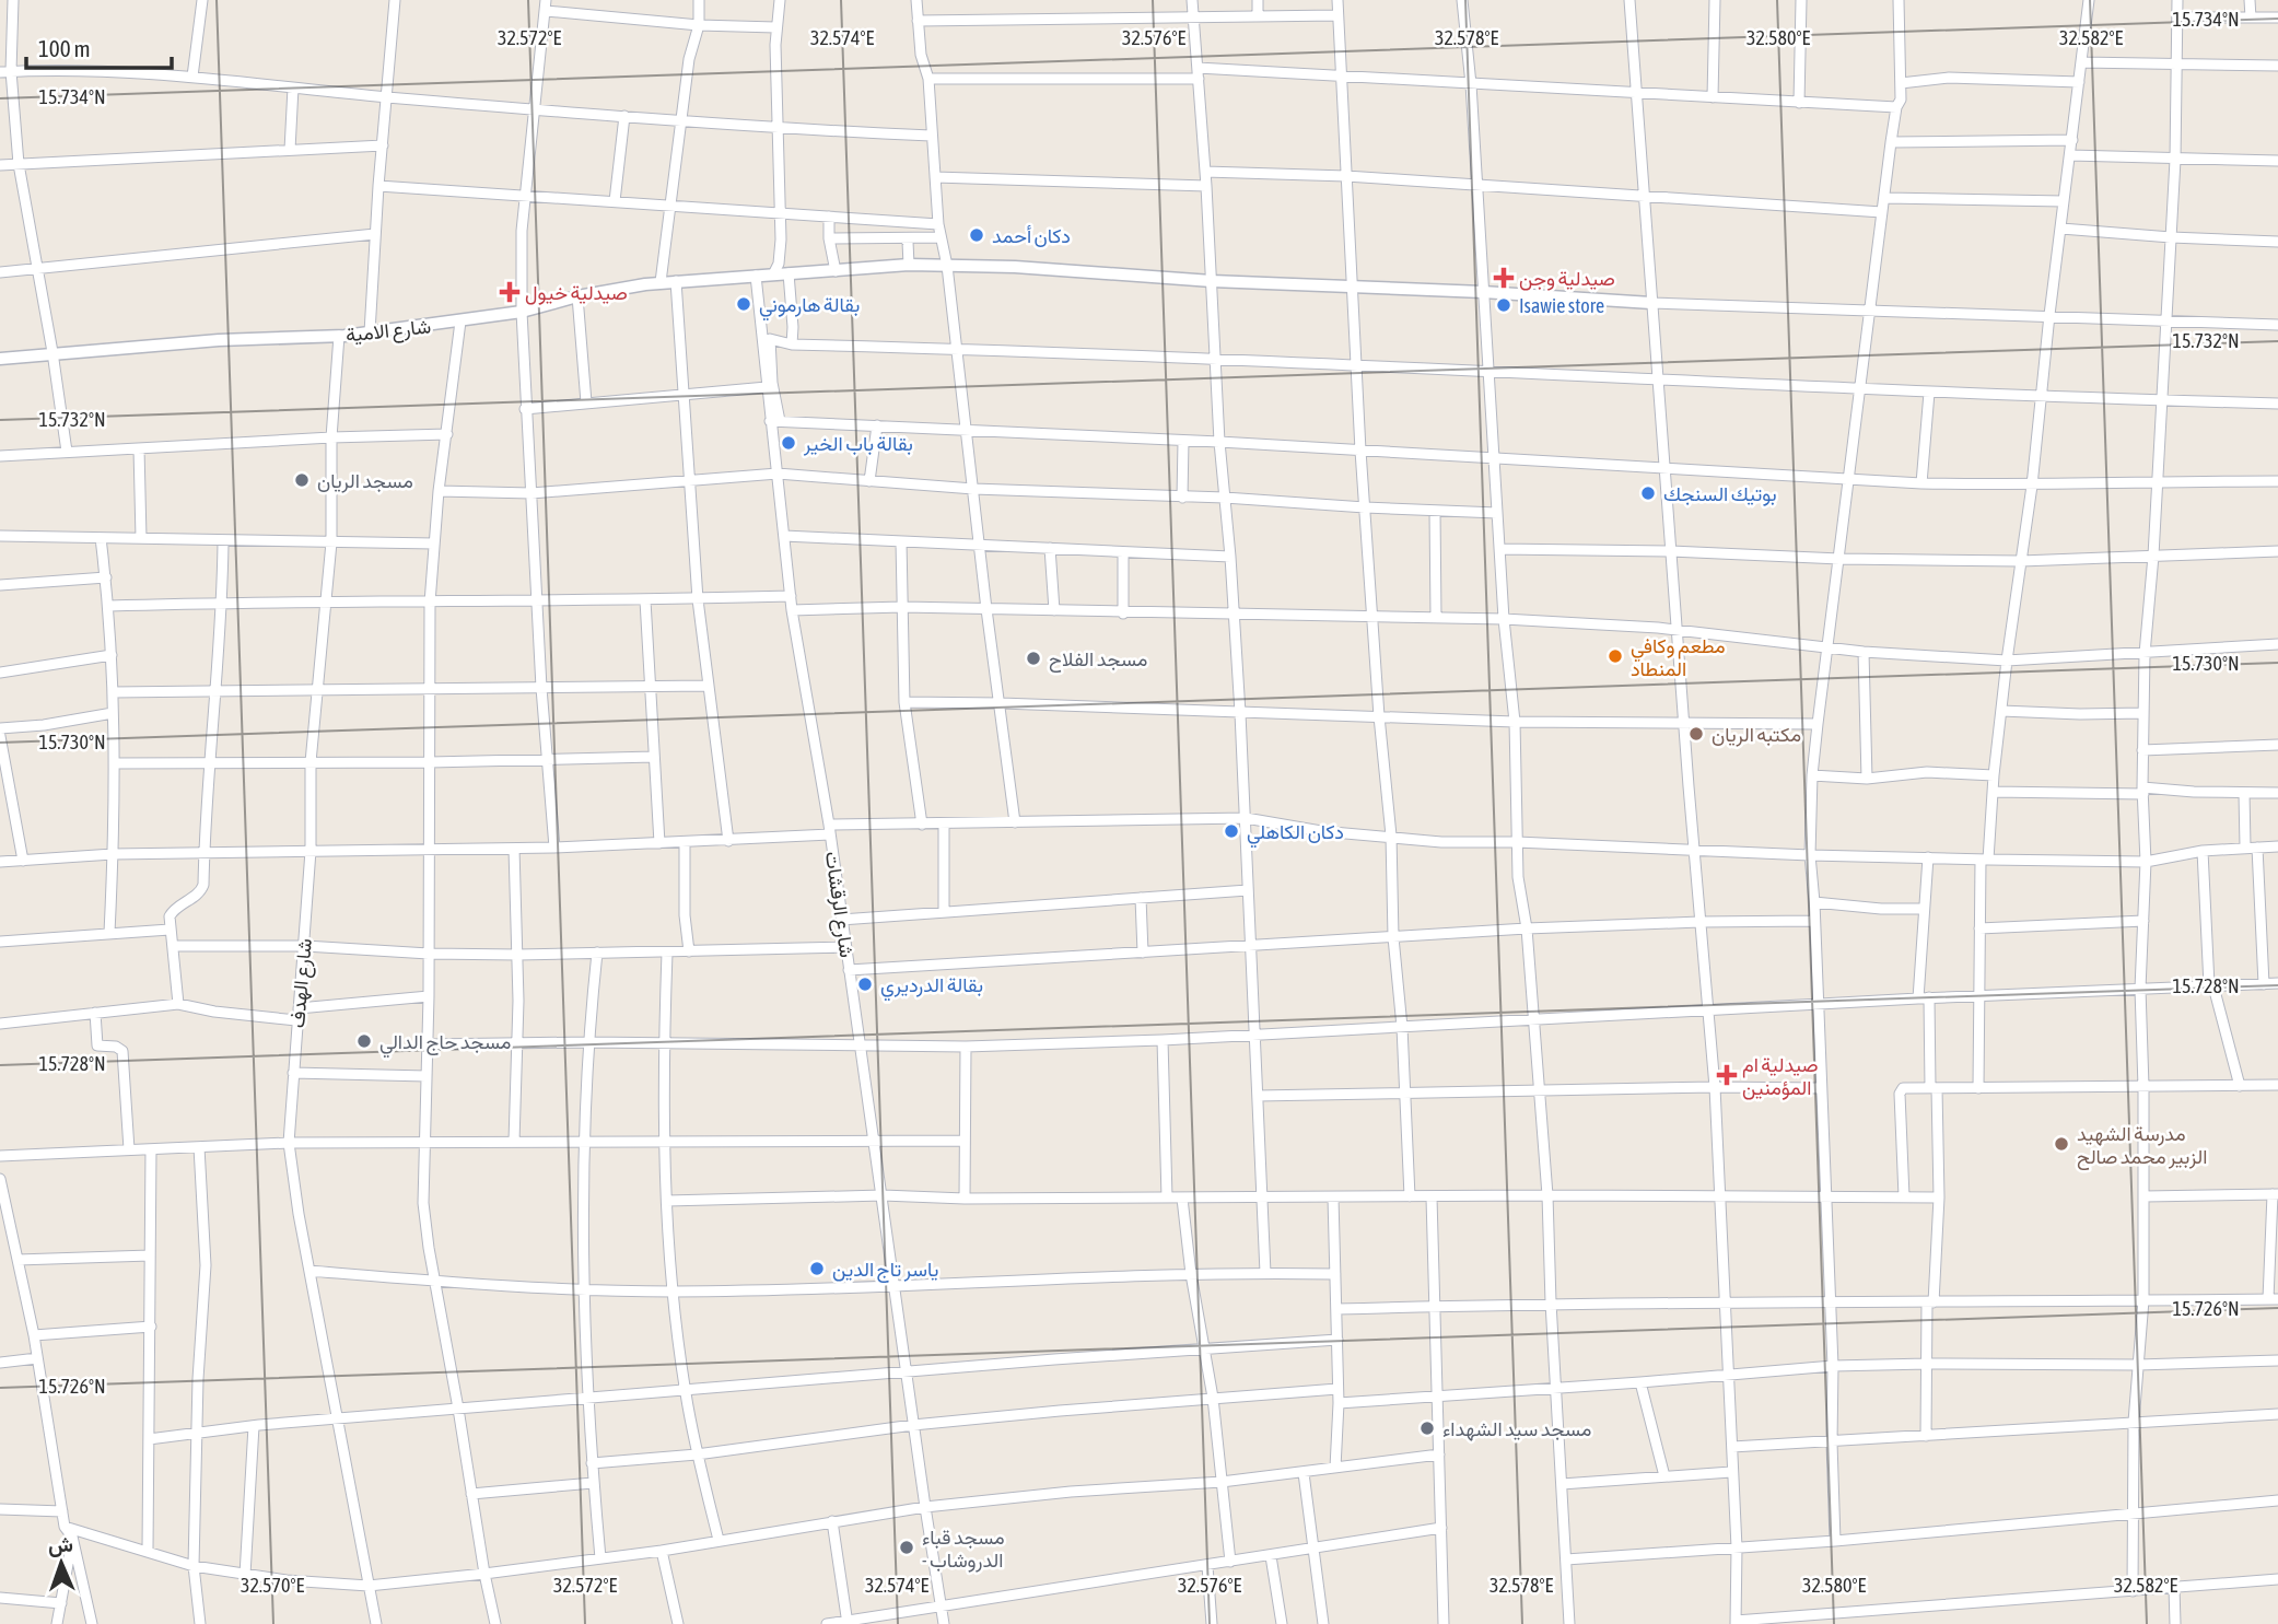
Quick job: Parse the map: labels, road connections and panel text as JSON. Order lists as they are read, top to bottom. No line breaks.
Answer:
{"streets":{"street":["شارع الامية","شارع الرقشات","شارع الهدف"]},"crossings":[["شارع الامية","شارع الرقشات"],["شارع الامية","شارع الهدف"]],"places":{"other":["دكان أحمد","بقالة هارموني","Isawie store","بقالة باب الخير","مسجد الريان","بوتيك السنجك","مطعم وكافي المنطاد","مسجد الفلاح","مكتبه الريان","دكان الكاهلي","بقالة الدرديري","مسجد حاج الدالي","مدرسة الشهيد الزبير محمد صالح","ياسر تاج الدين","مسجد سيد الشهداء","مسجد قباء - الدروشاب"],"health":["صيدلية وجن","صيدلية خيول","صيدلية ام المؤمنين"]},"scale_bar":"100 m","north":"top","coordinates":["15.734°N","32.572°E","32.574°E","32.576°E","32.578°E","32.580°E","32.582°E","15.732°N","15.730°N","15.728°N","15.726°N","32.570°E"]}
